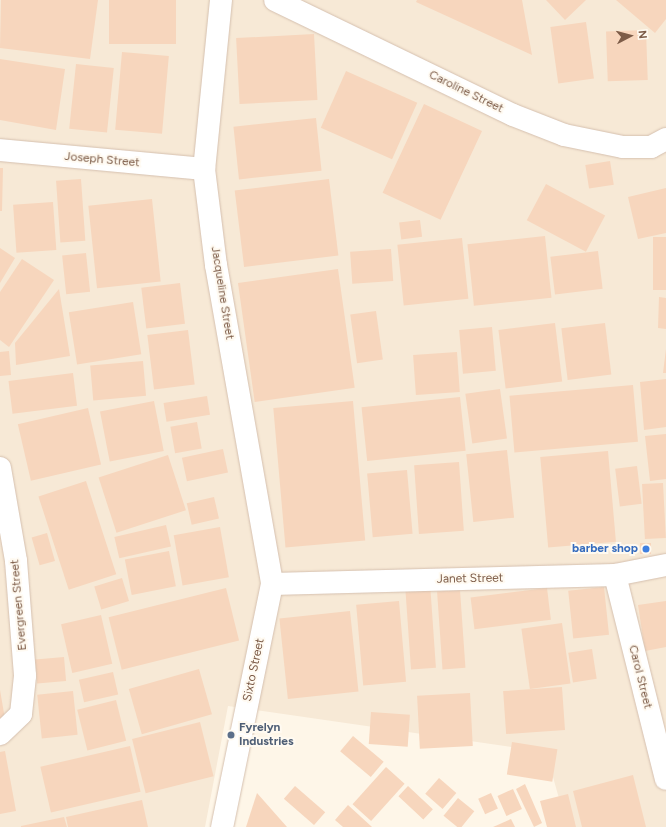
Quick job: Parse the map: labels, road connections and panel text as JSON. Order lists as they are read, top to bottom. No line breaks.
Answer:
{"streets":{"street":["Caroline Street","Joseph Street","Jacqueline Street","Janet Street","Evergreen Street","Sixto Street","Carol Street"]},"crossings":[["Joseph Street","Jacqueline Street"],["Jacqueline Street","Janet Street"],["Jacqueline Street","Sixto Street"],["Janet Street","Sixto Street"],["Janet Street","Carol Street"]],"places":["barber shop","Fyrelyn Industries"],"north":"right"}
